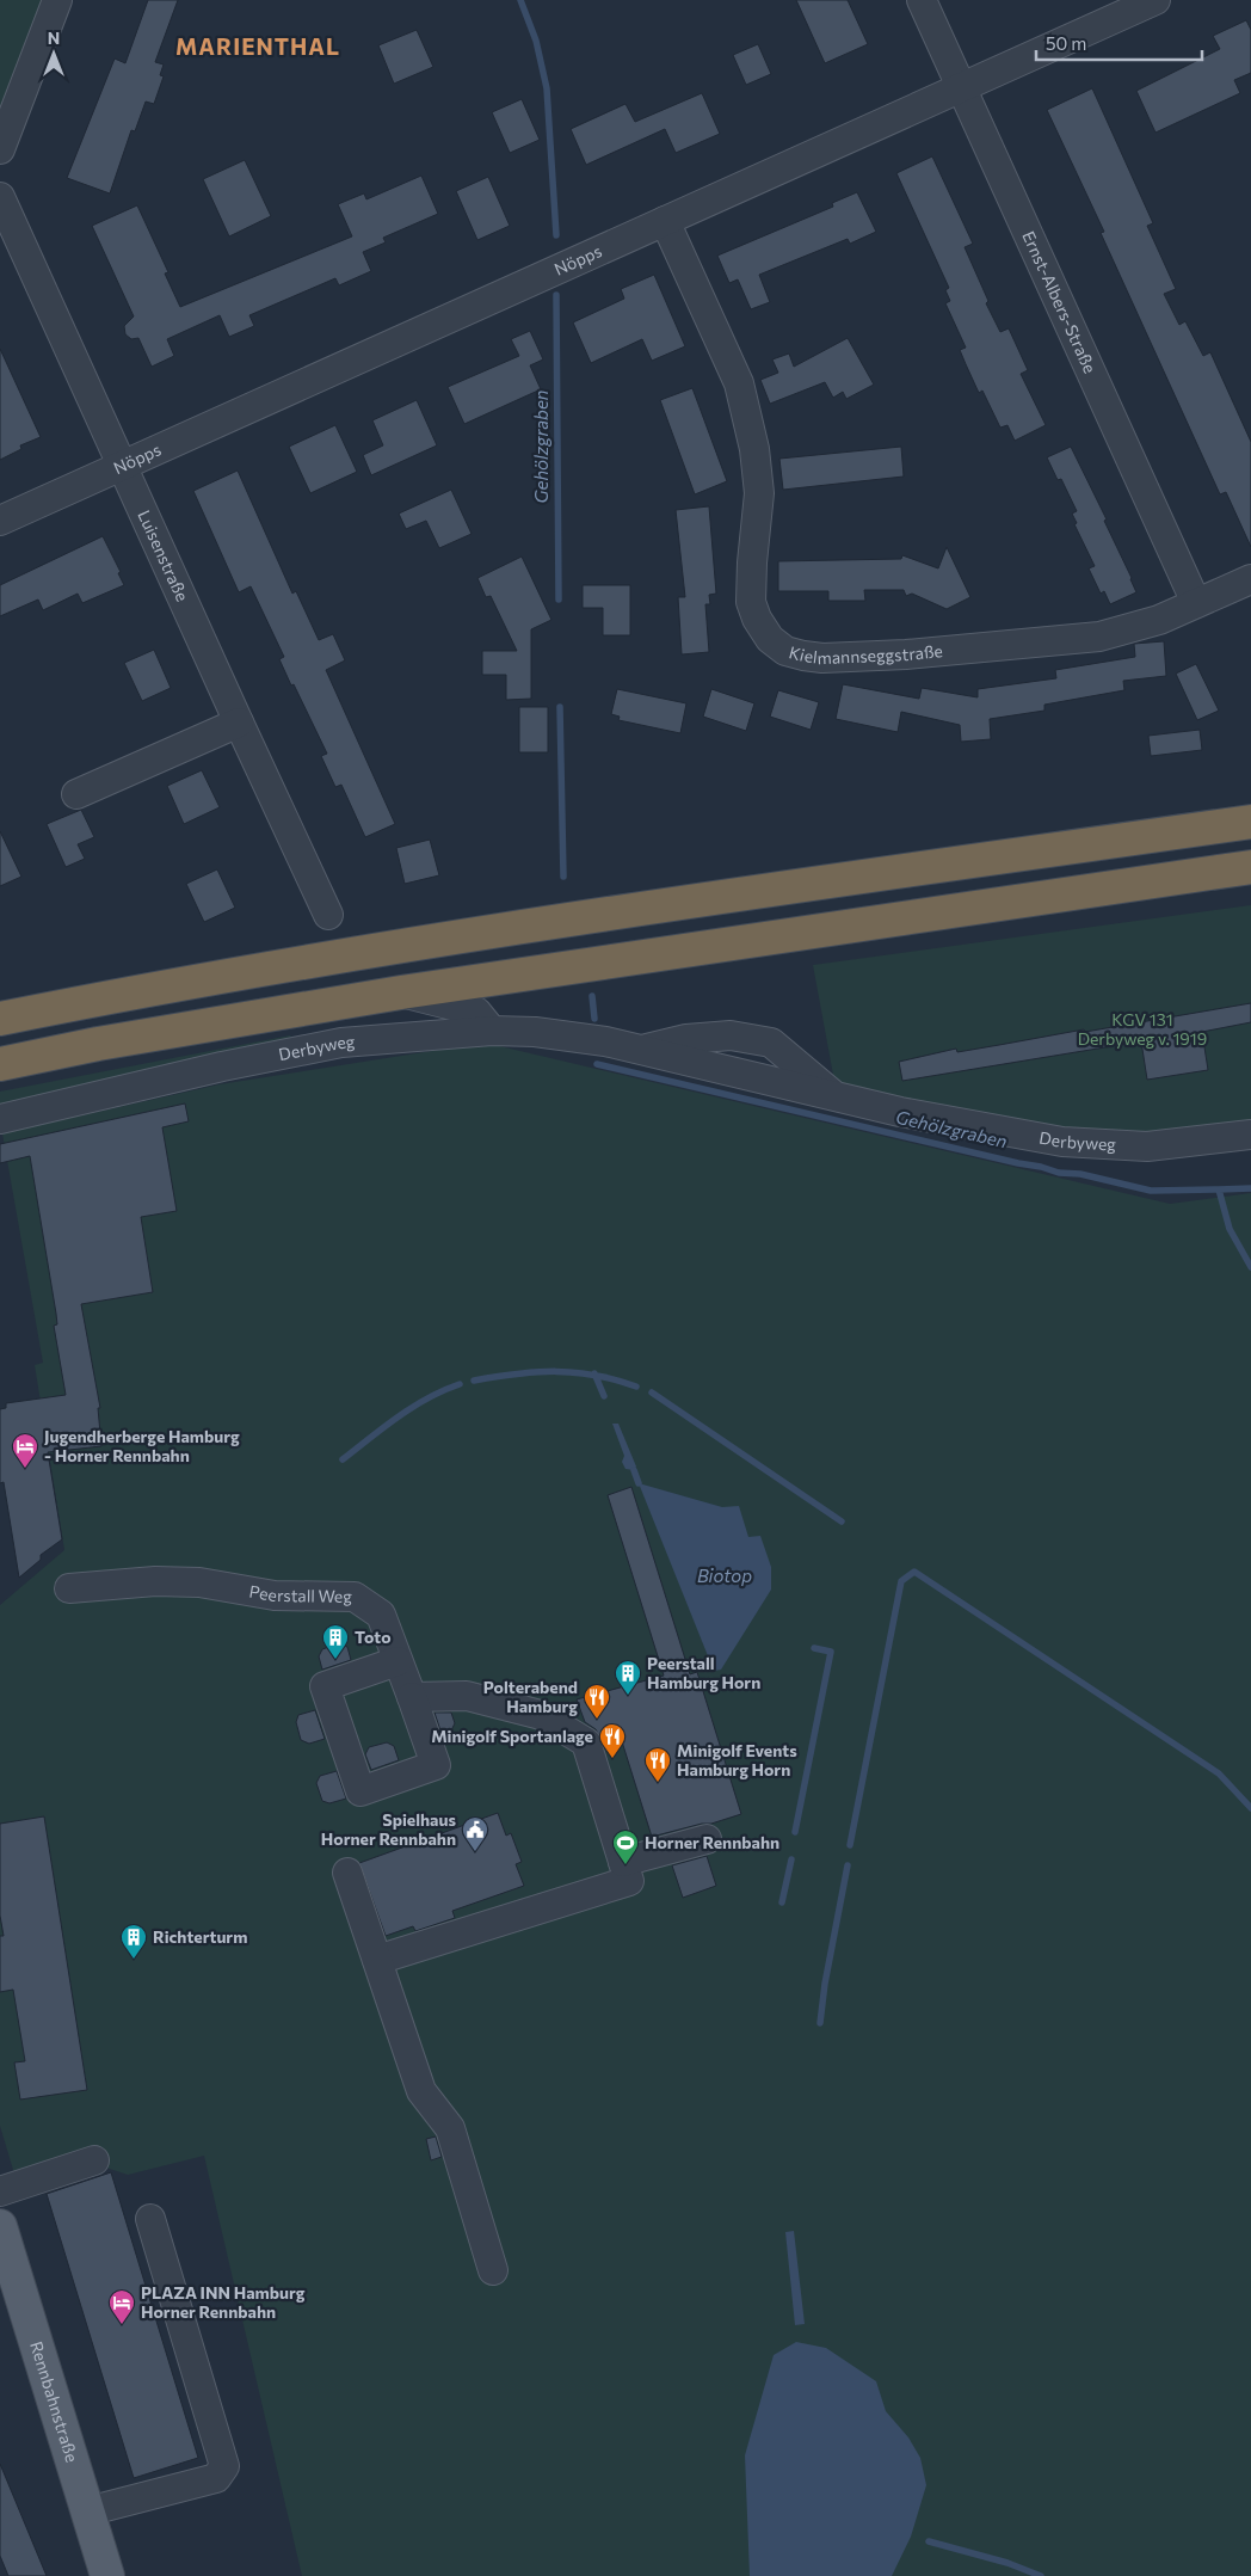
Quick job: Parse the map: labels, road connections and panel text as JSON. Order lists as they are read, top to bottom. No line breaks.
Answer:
{"streets":{"main road":["Rennbahnstraße"],"street":["Nöpps","Ernst-Albers-Straße","Luisenstraße","Kielmannseggstraße","Derbyweg","Peerstall Weg"]},"crossings":[["Nöpps","Ernst-Albers-Straße"],["Nöpps","Luisenstraße"],["Nöpps","Kielmannseggstraße"],["Ernst-Albers-Straße","Kielmannseggstraße"]],"districts":["MARIENTHAL"],"water":["Gehölzgraben","Biotop"],"parks":["KGV 131 Derbyweg v. 1919"],"places":{"hotel":["Jugendherberge Hamburg - Horner Rennbahn","PLAZA INN Hamburg Horner Rennbahn"],"building":["Toto","Peerstall Hamburg Horn","Richterturm"],"restaurant":["Polterabend Hamburg","Minigolf Sportanlage","Minigolf Events Hamburg Horn"],"public building":["Spielhaus Horner Rennbahn"],"sports":["Horner Rennbahn"]},"scale_bar":"50 m","north":"top"}
